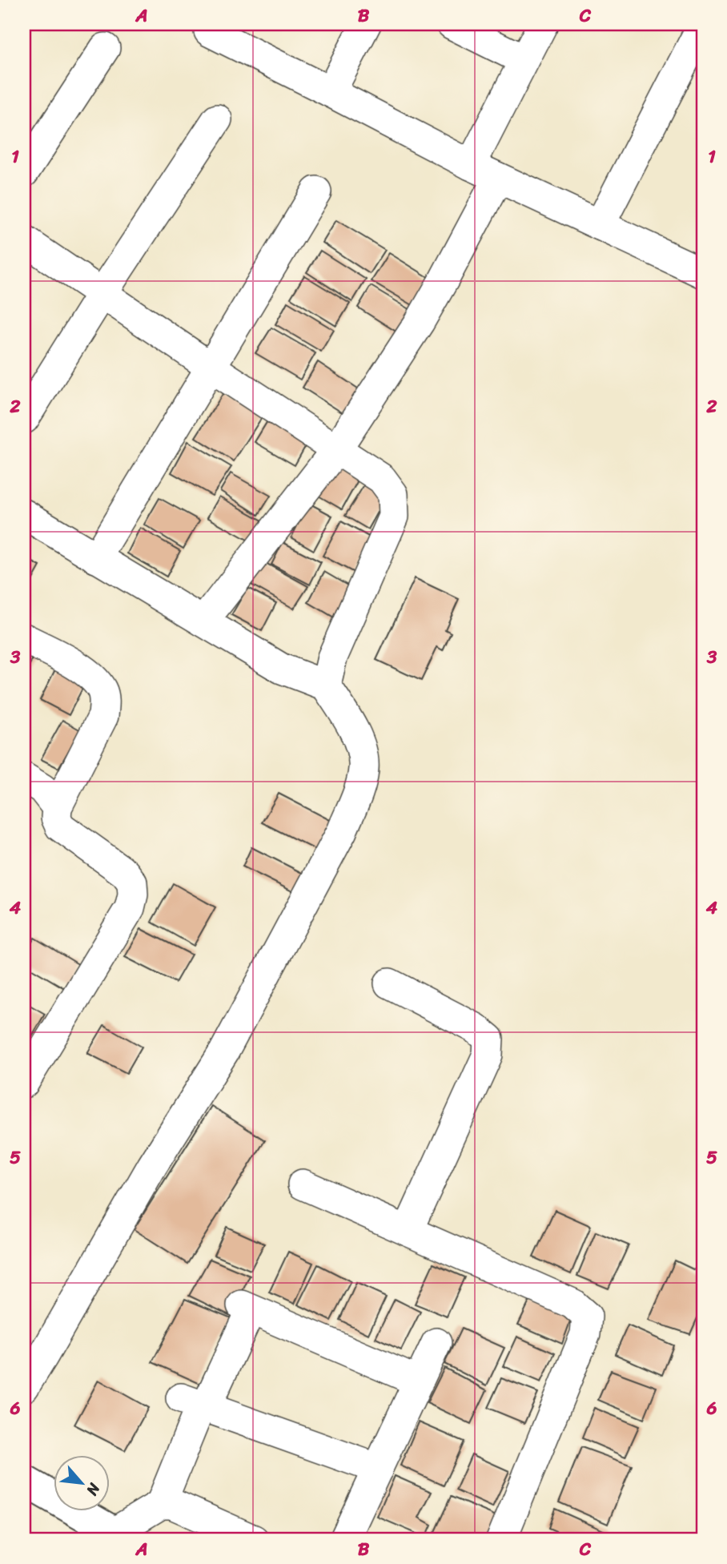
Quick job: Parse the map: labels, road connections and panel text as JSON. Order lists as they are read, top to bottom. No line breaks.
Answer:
{"north":"bottom right","grid":{"columns":["A","B","C"],"rows":["1","2","3","4","5","6"]}}
